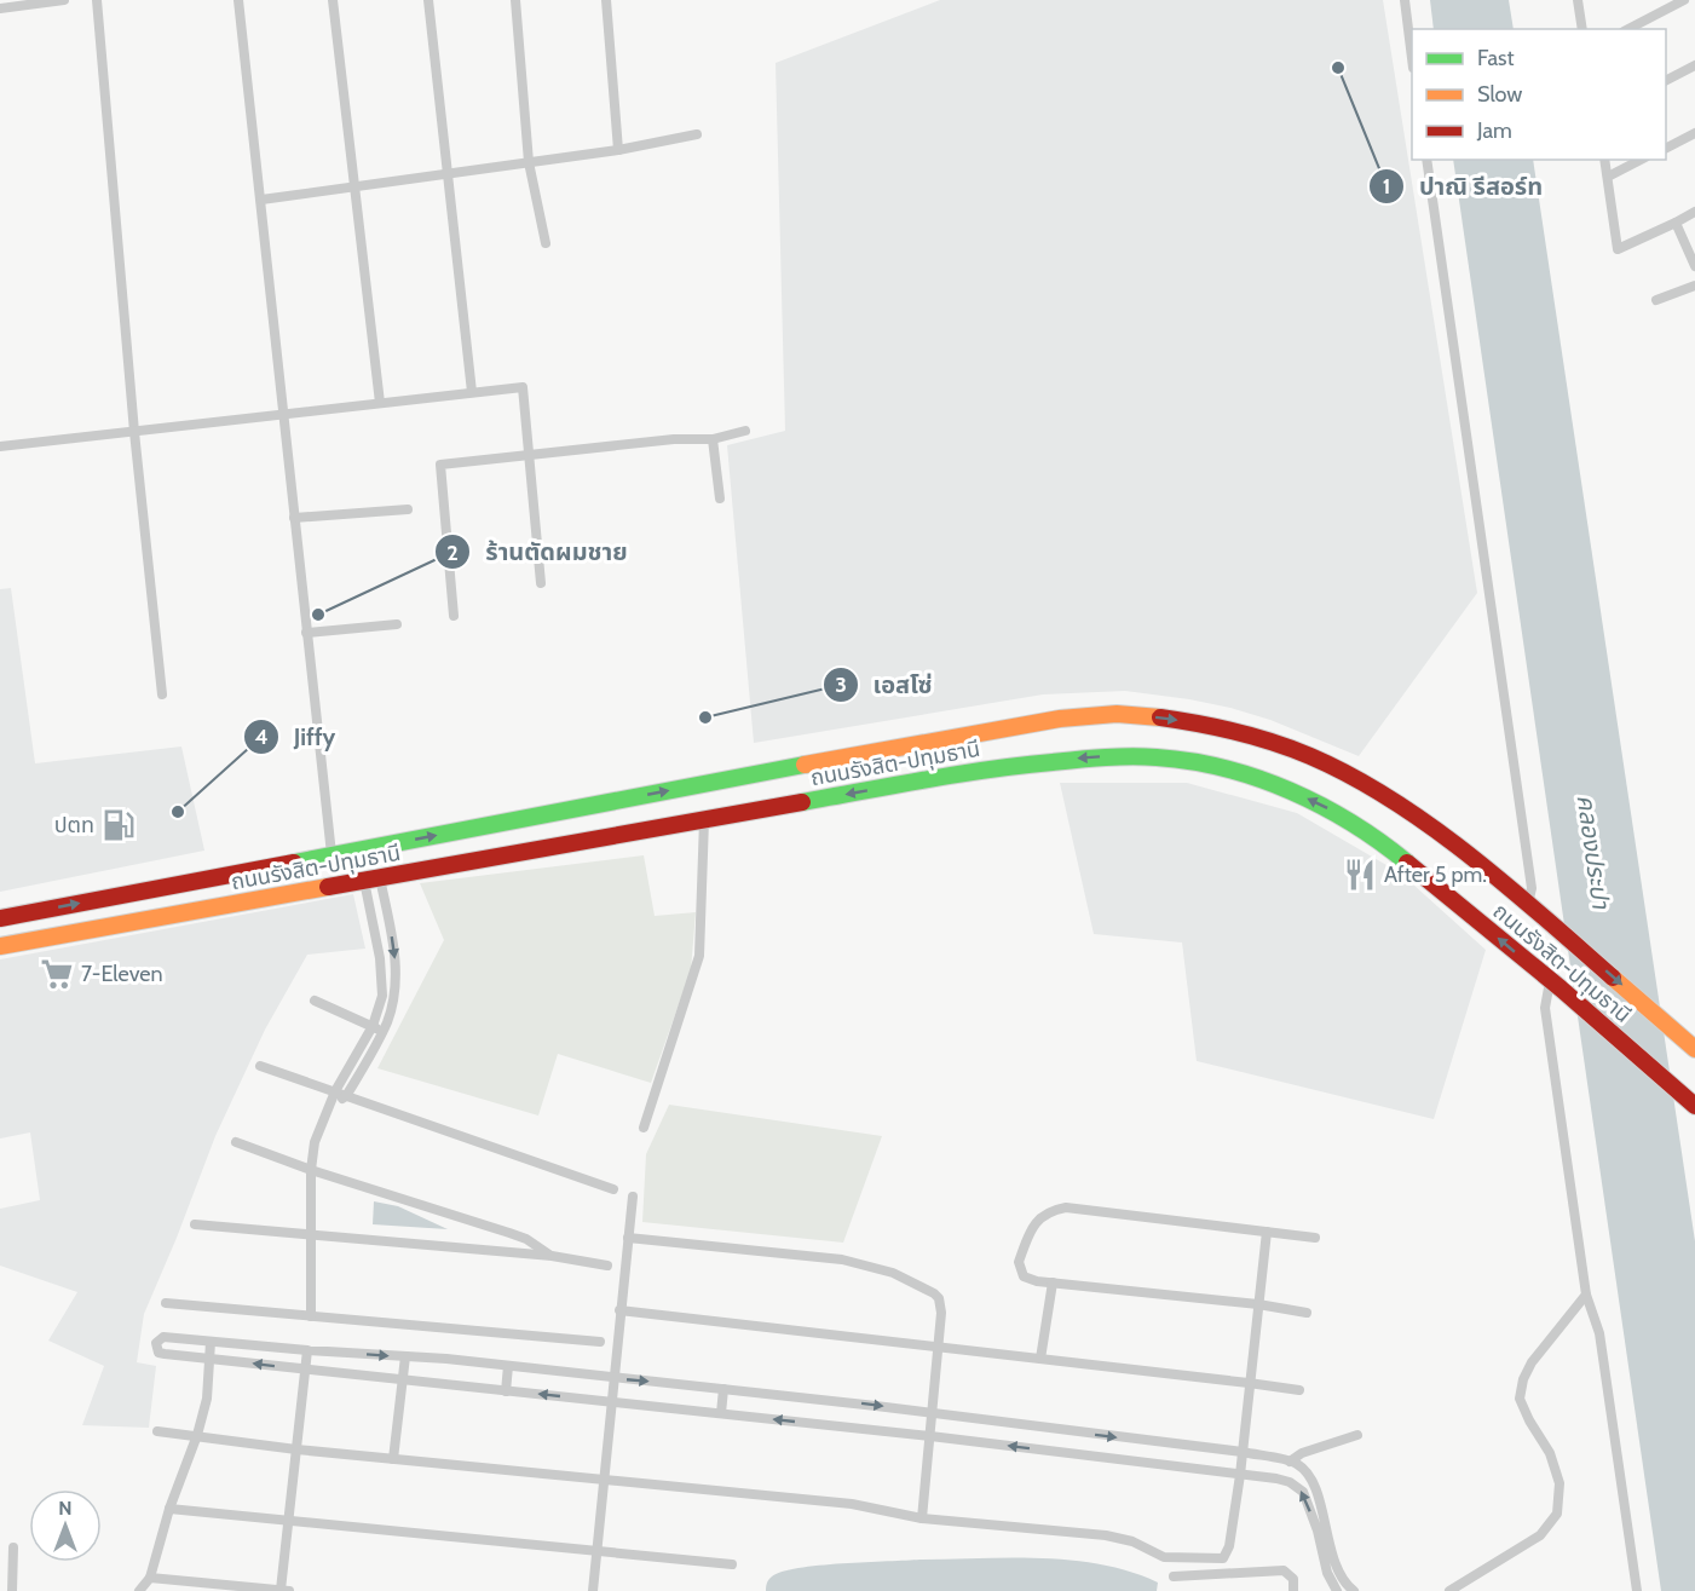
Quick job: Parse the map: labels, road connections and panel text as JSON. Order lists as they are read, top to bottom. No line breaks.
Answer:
{"streets":{"main road":["ถนนรังสิต-ปทุมธานี"]},"water":["คลองประปา"],"places":{"other":["ปาณิ รีสอร์ท","ร้านตัดผมชาย","เอสโซ่","Jiffy"],"fuel station":["ปตท"],"restaurant":["After 5 pm."],"supermarket":["7-Eleven"]},"legend":["Fast","Slow","Jam"],"north":"top"}
